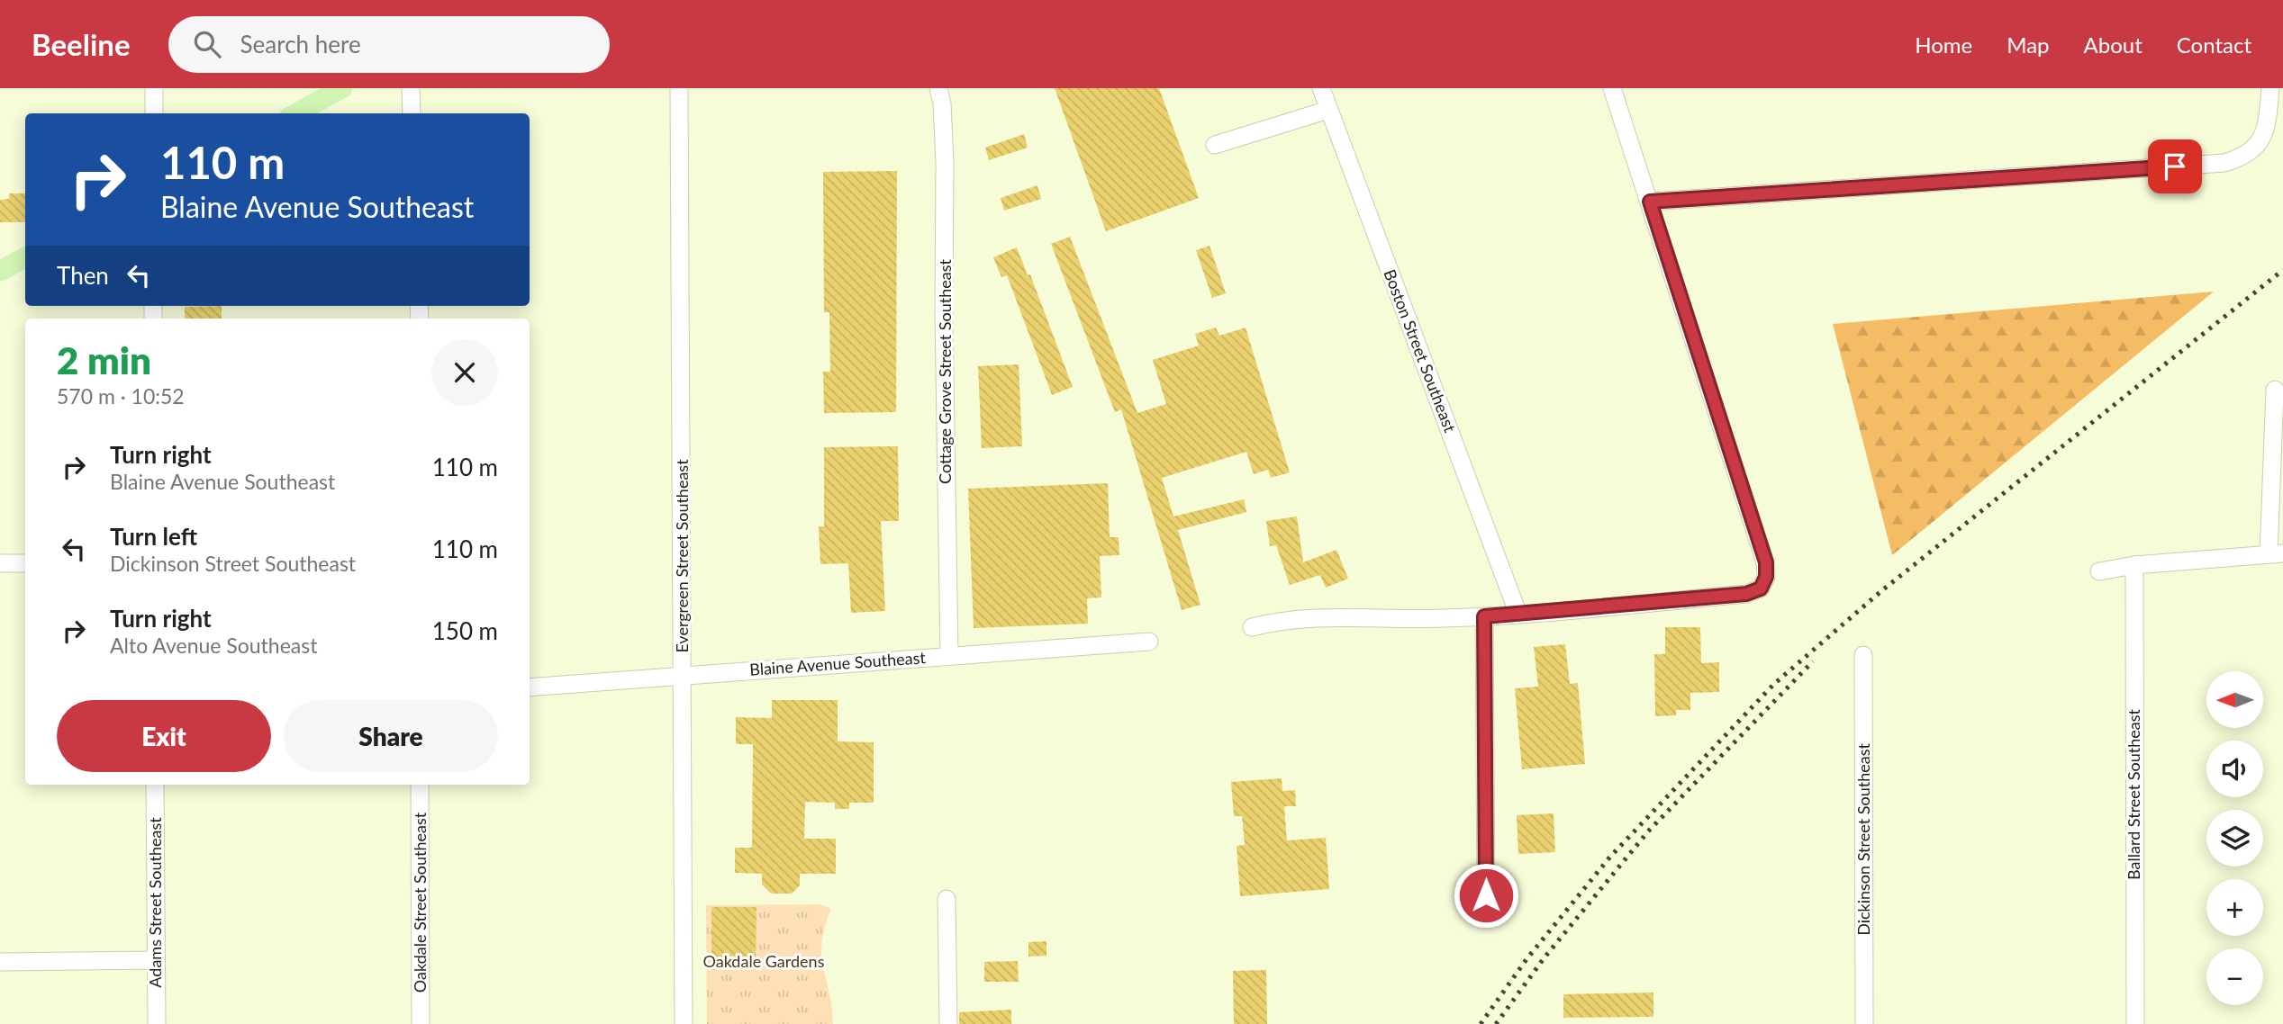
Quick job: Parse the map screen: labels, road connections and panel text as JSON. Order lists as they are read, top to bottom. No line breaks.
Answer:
{"streets":{"street":["Boston Street Southeast","Cottage Grove Street Southeast","Evergreen Street Southeast","Blaine Avenue Southeast","Ballard Street Southeast","Dickinson Street Southeast","Adams Street Southeast","Oakdale Street Southeast"]},"crossings":[["Cottage Grove Street Southeast","Blaine Avenue Southeast"],["Evergreen Street Southeast","Blaine Avenue Southeast"]],"parks":["Oakdale Gardens"],"north":"left","page":{"header":"Beeline","search":"Search here","nav":["Home","Map","About","Contact"],"turn":["110 m","Blaine Avenue Southeast"],"then":"Then","heading":["2 min","570 m · 10:52"],"list":[{"name":"Turn right","note":"Blaine Avenue Southeast","value":"110 m"},{"name":"Turn left","note":"Dickinson Street Southeast","value":"110 m"},{"name":"Turn right","note":"Alto Avenue Southeast","value":"150 m"}],"map_buttons":["+","−"],"buttons":["Exit","Share"]}}
